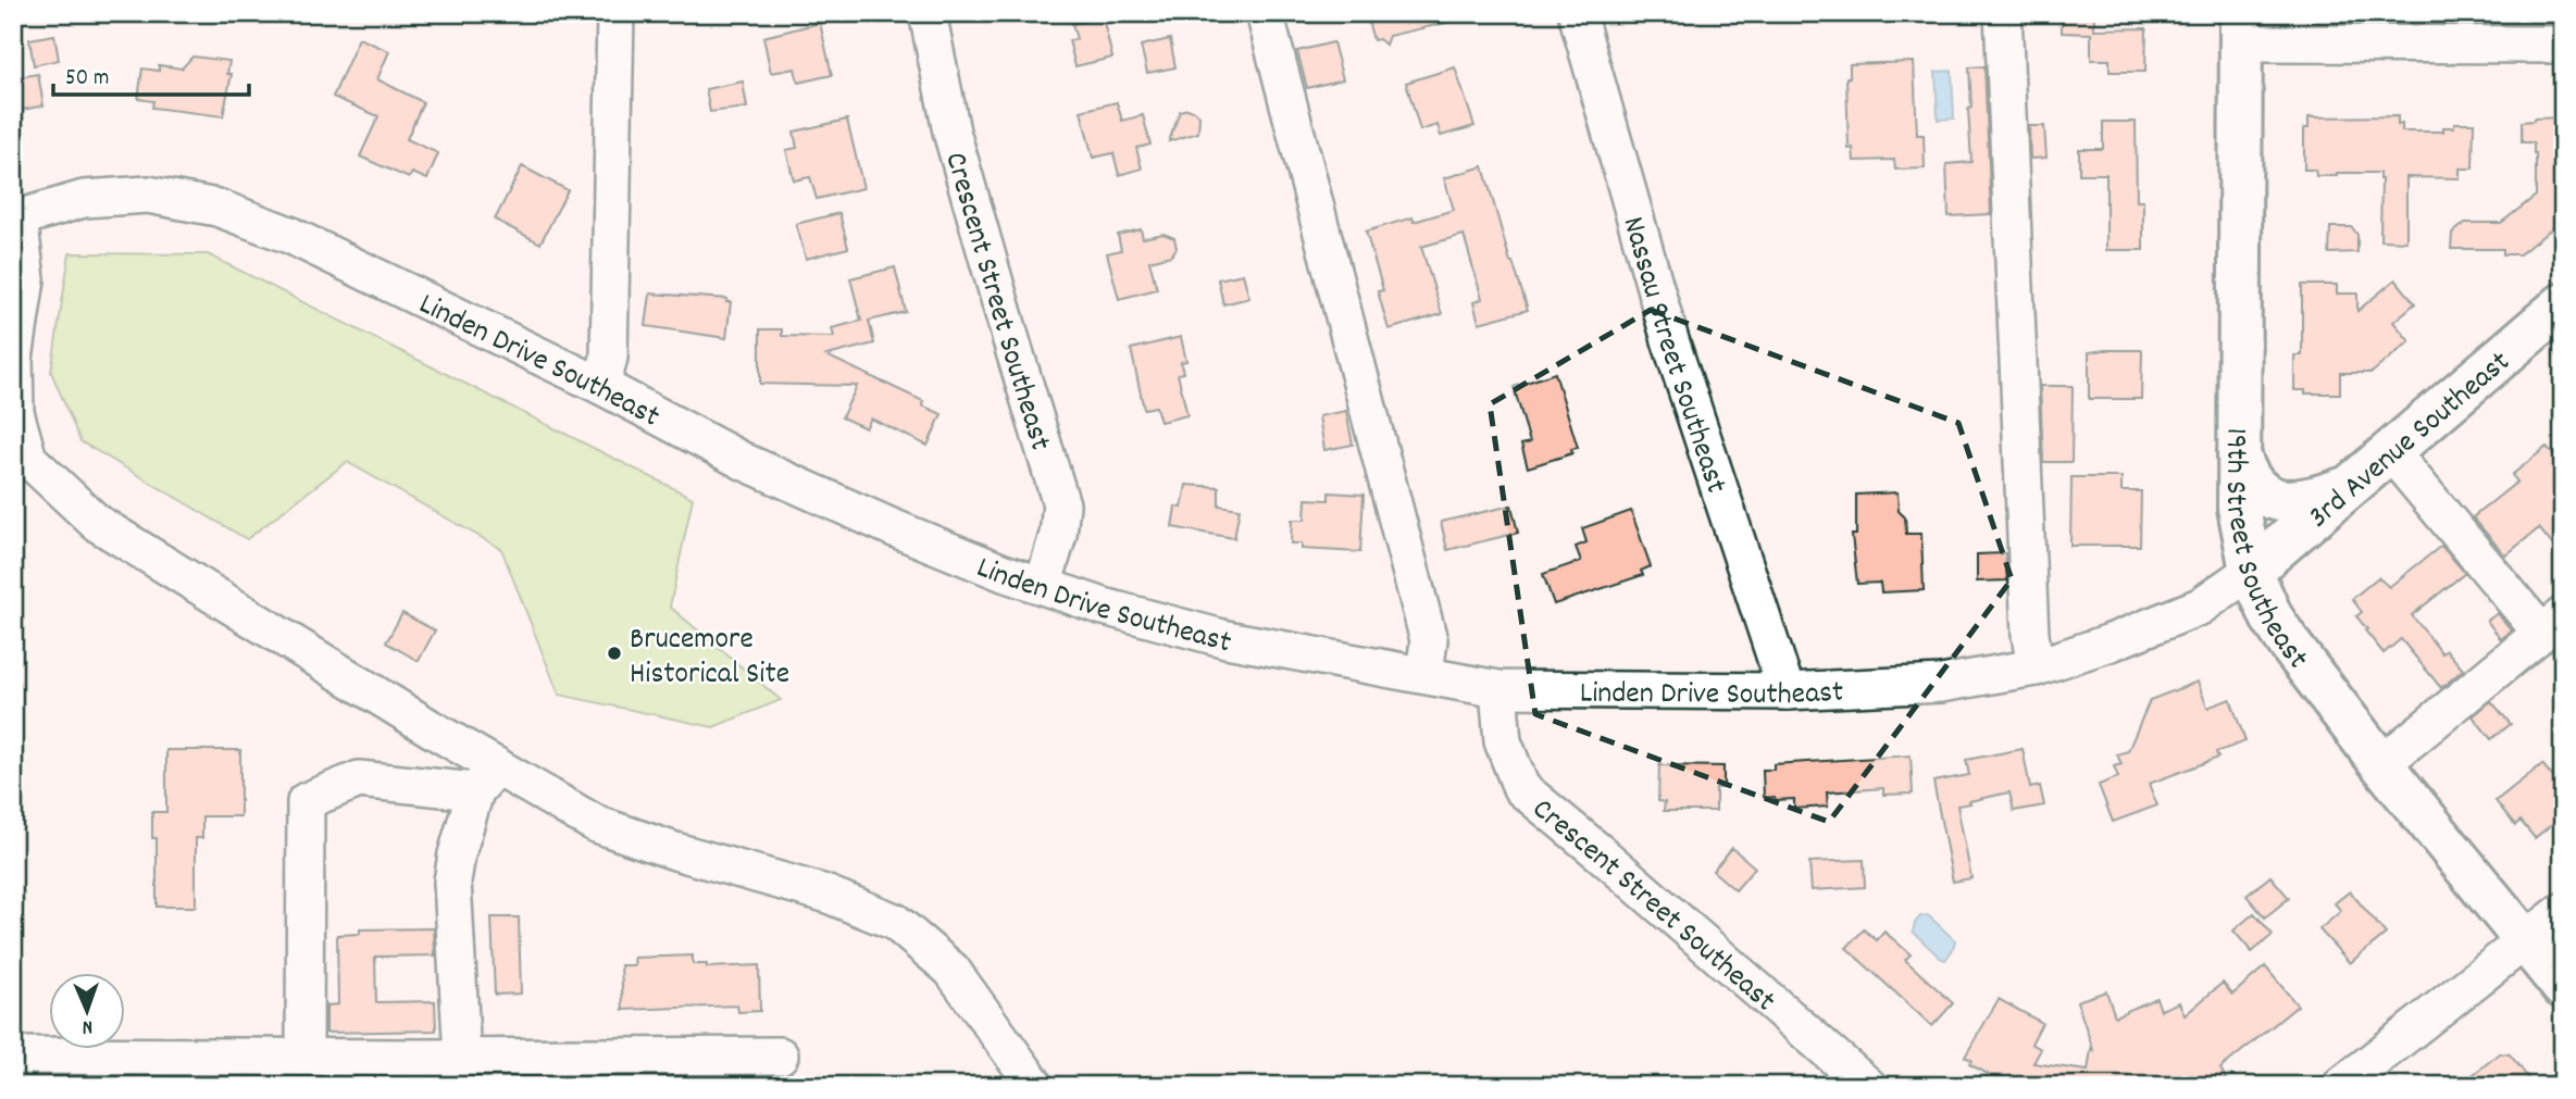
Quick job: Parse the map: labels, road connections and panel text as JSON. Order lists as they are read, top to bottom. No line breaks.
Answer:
{"streets":{"main road":["3rd Avenue Southeast","19th Street Southeast"],"street":["Crescent Street Southeast","Nassau Street Southeast","Linden Drive Southeast"]},"crossings":[["Crescent Street Southeast","Linden Drive Southeast"],["Nassau Street Southeast","Linden Drive Southeast"],["Linden Drive Southeast","3rd Avenue Southeast"],["Linden Drive Southeast","19th Street Southeast"],["3rd Avenue Southeast","19th Street Southeast"]],"places":["Brucemore Historical Site"],"scale_bar":"50 m","north":"bottom"}
